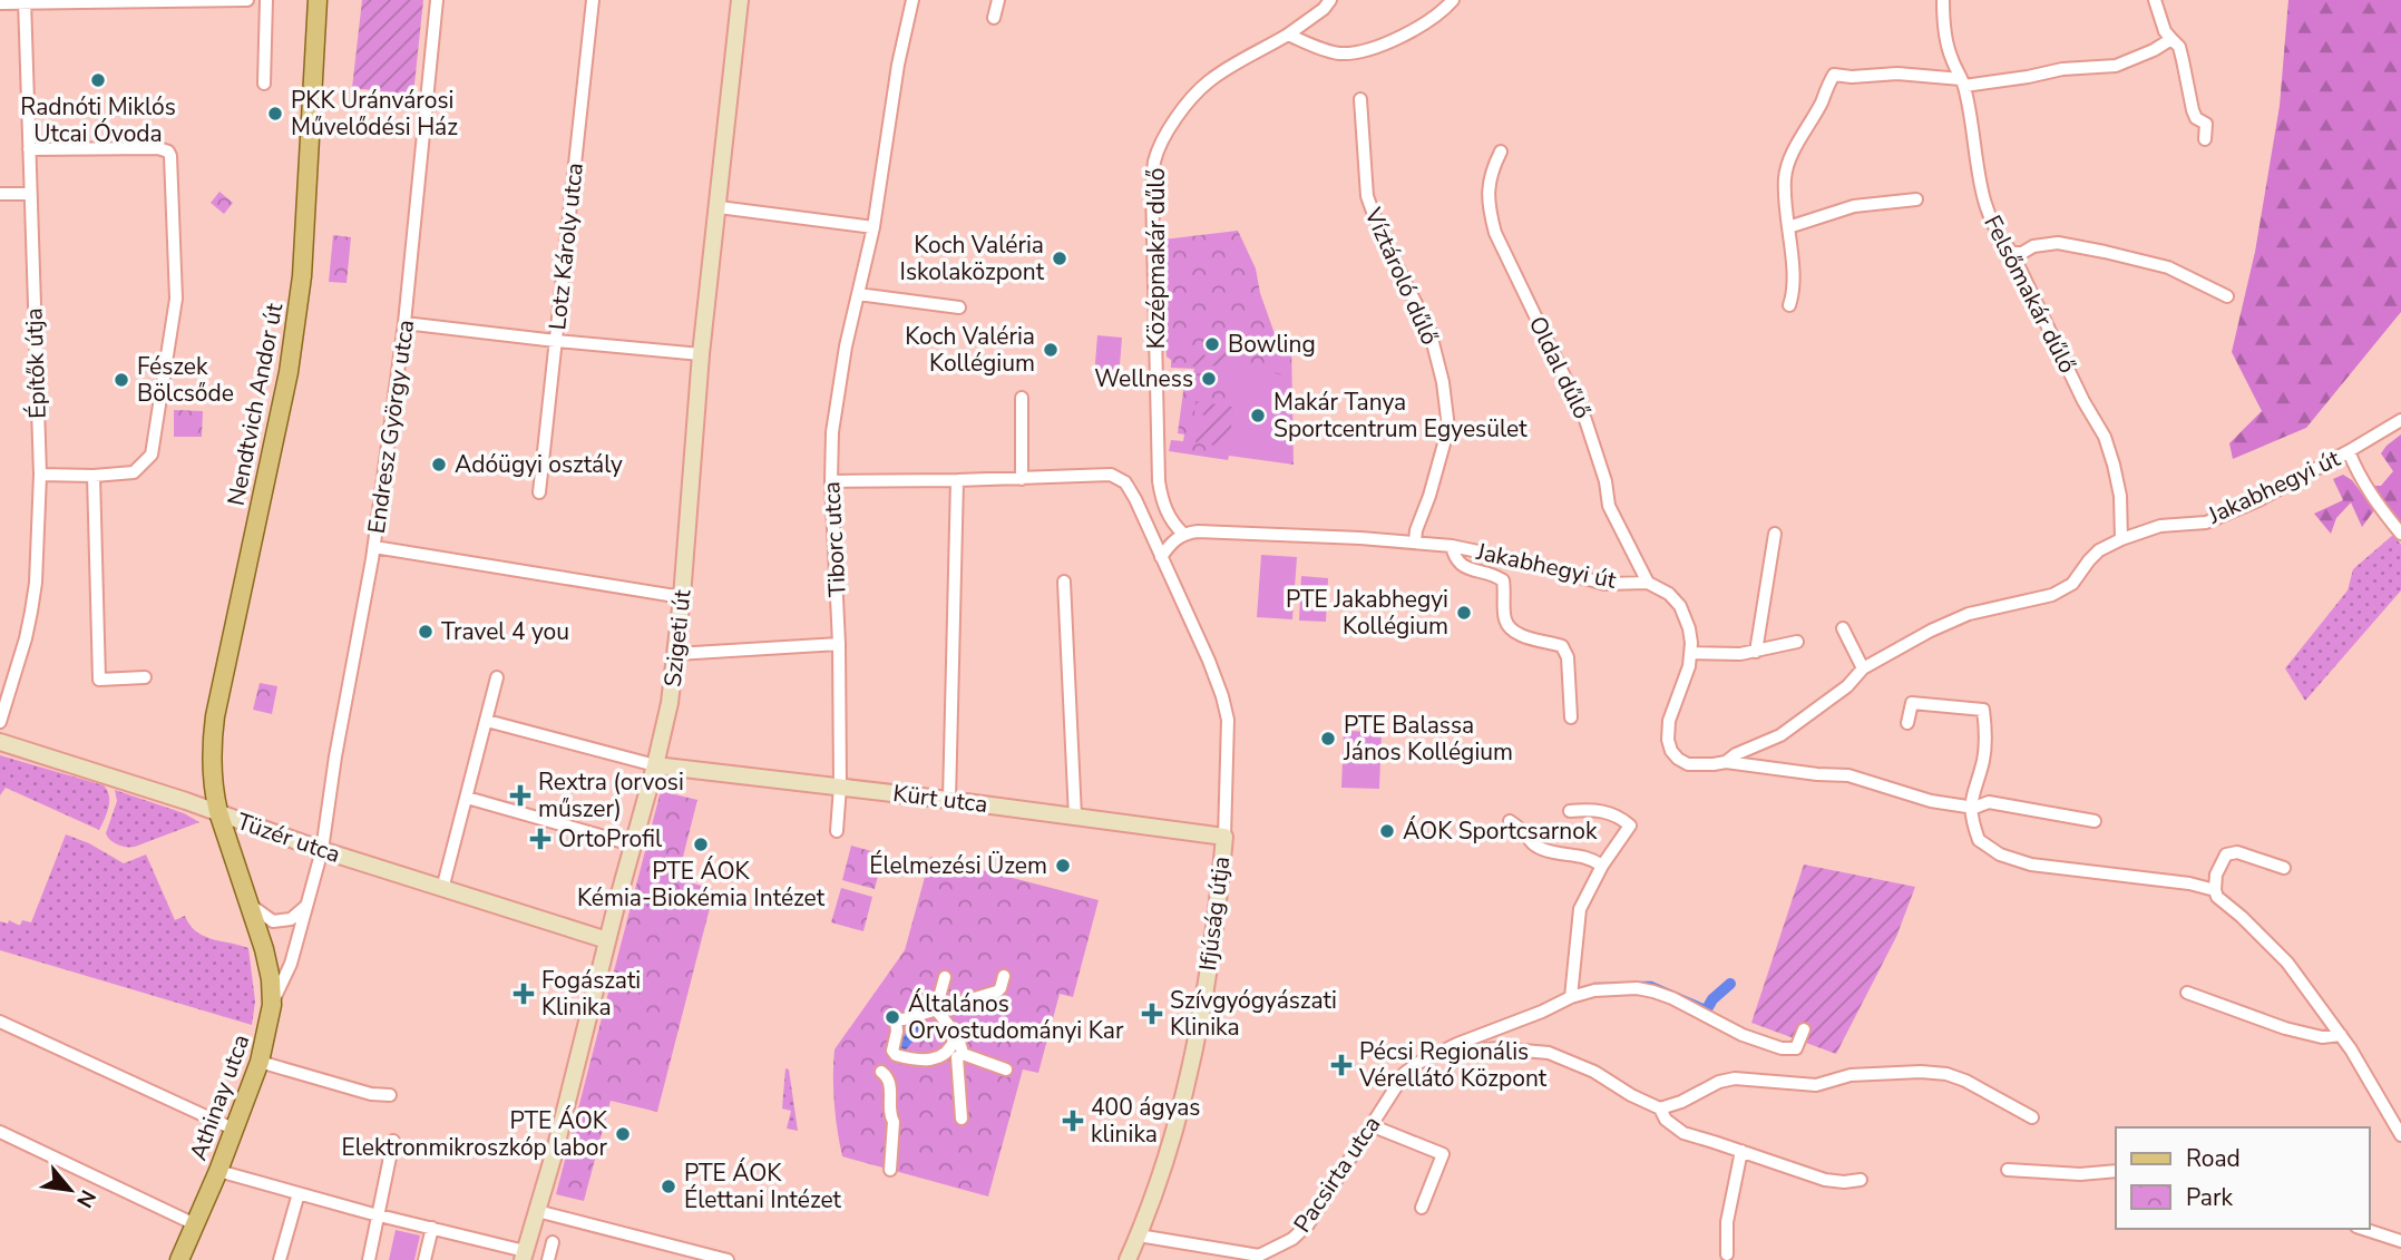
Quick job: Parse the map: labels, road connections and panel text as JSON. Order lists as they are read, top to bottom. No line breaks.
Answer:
{"streets":{"main road":["Nendtvich Andor út","Athinay utca"],"street":["Lotz Károly utca","Középmakár dűlő","Víztároló dűlő","Felsőmakár dűlő","Építők útja","Oldal dűlő","Endresz György utca","Jakabhegyi út","Tiborc utca","Szigeti út","Kürt utca","Tüzér utca","Ifjúság útja","Pacsirta utca"]},"crossings":[["Középmakár dűlő","Jakabhegyi út"],["Víztároló dűlő","Jakabhegyi út"],["Felsőmakár dűlő","Jakabhegyi út"],["Oldal dűlő","Jakabhegyi út"],["Nendtvich Andor út","Tüzér utca"],["Nendtvich Andor út","Athinay utca"],["Endresz György utca","Tüzér utca"],["Endresz György utca","Athinay utca"],["Tiborc utca","Kürt utca"],["Szigeti út","Kürt utca"],["Szigeti út","Tüzér utca"],["Kürt utca","Ifjúság útja"],["Tüzér utca","Athinay utca"],["Ifjúság útja","Pacsirta utca"]],"places":{"other":["Radnóti Miklós Utcai Óvoda","PKK Uránvárosi Művelődési Ház","Koch Valéria Iskolaközpont","Bowling","Koch Valéria Kollégium","Wellness","Fészek Bölcsőde","Makár Tanya Sportcentrum Egyesület","Adóügyi osztály","PTE Jakabhegyi Kollégium","Travel 4 you","PTE Balassa János Kollégium","ÁOK Sportcsarnok","PTE ÁOK Kémia-Biokémia Intézet","Élelmezési Üzem","Általános Orvostudományi Kar","PTE ÁOK Elektronmikroszkóp labor","PTE ÁOK Élettani Intézet"],"health":["Rextra (orvosi műszer)","OrtoProfil","Fogászati Klinika","Szívgyógyászati Klinika","Pécsi Regionális Vérellátó Központ","400 ágyas klinika"]},"legend":["Road","Park"],"north":"bottom right"}
